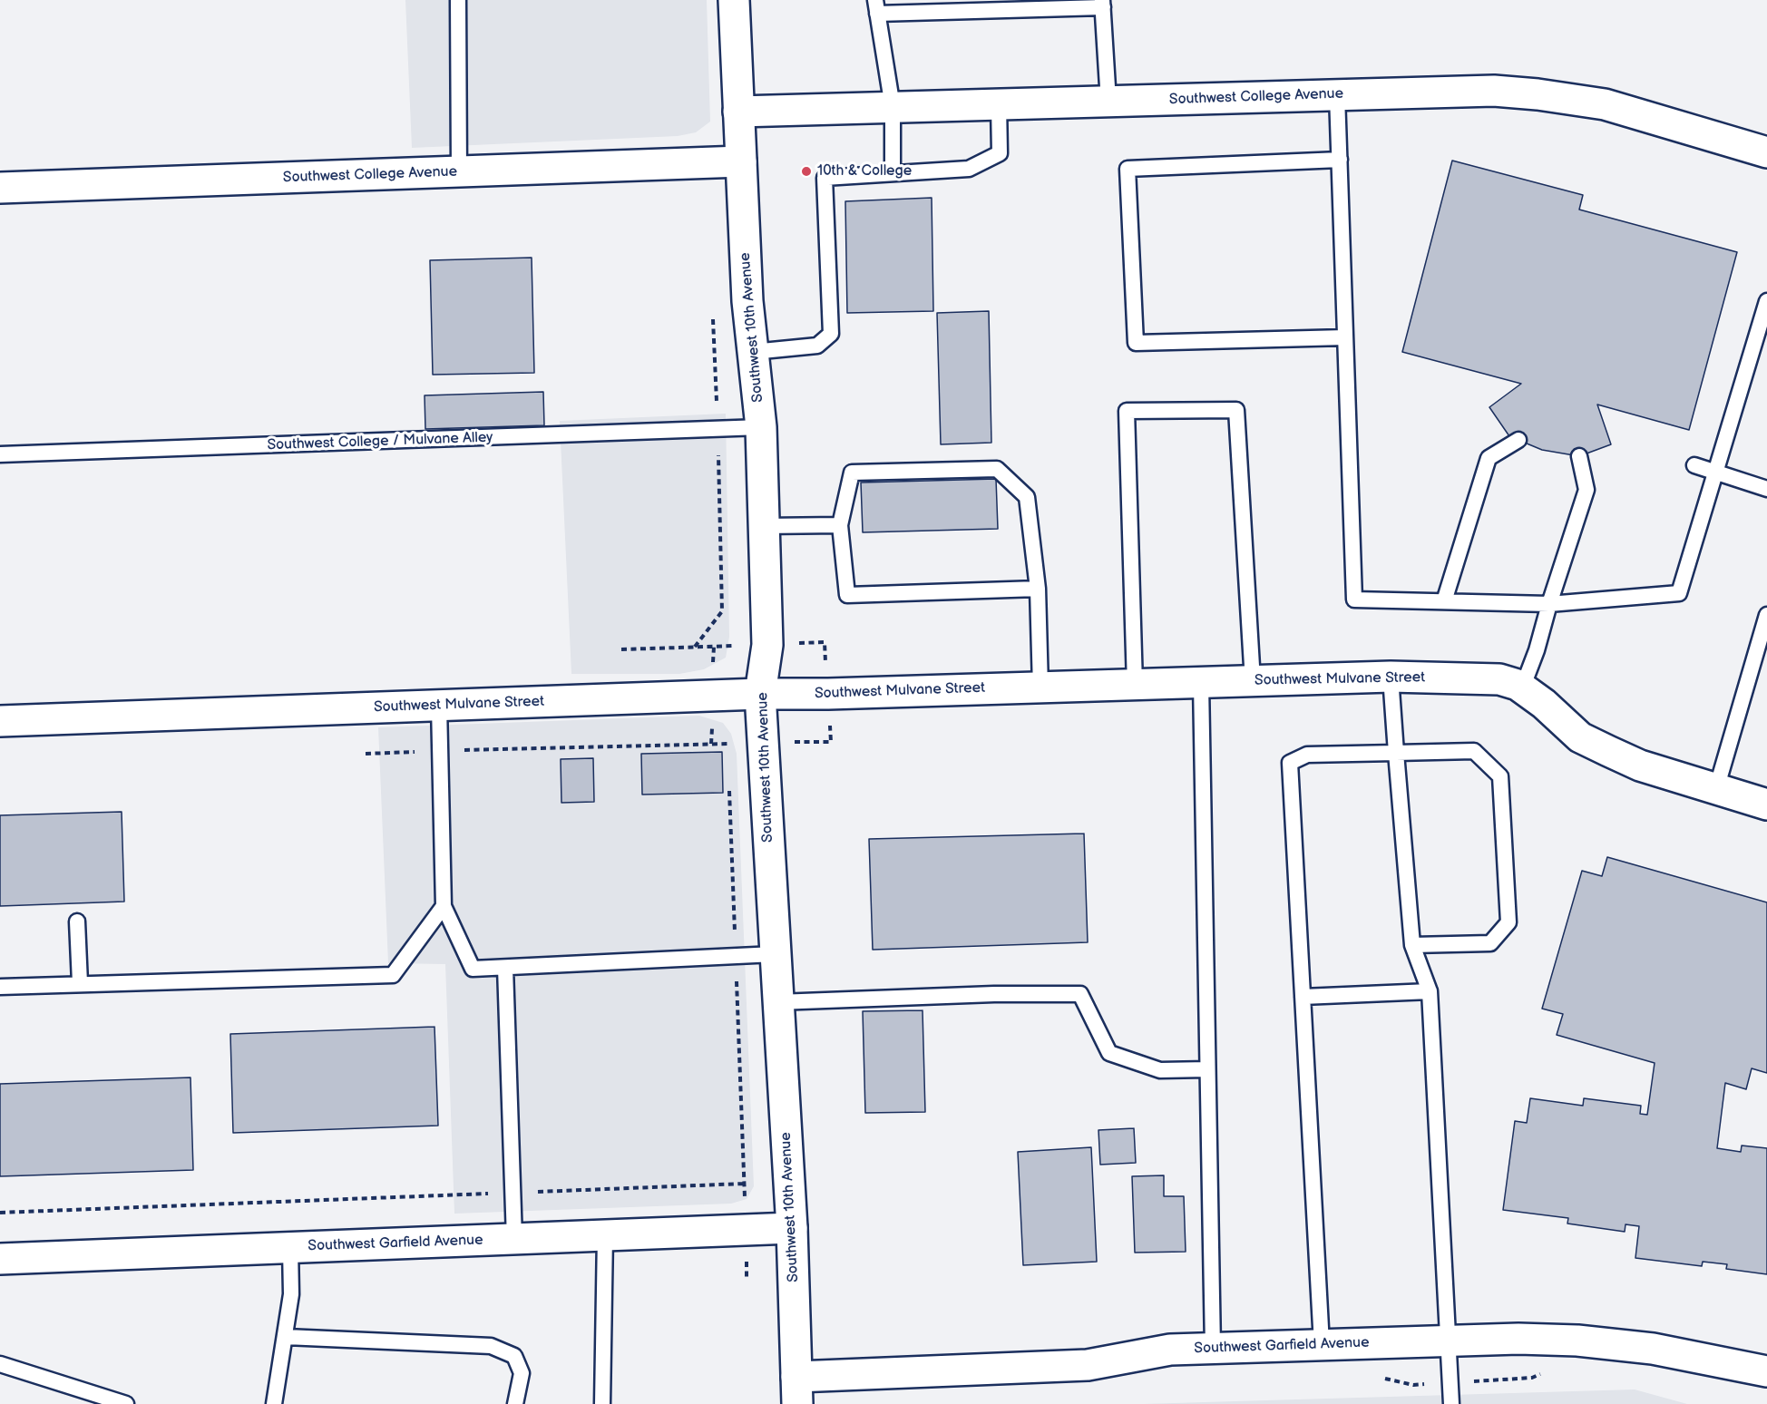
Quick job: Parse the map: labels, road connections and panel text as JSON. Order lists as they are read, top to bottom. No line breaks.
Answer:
{"streets":{"street":["Southwest College Avenue","Southwest 10th Avenue","Southwest Mulvane Street","Southwest Garfield Avenue"],"lane":["Southwest College / Mulvane Alley"]},"crossings":[["Southwest College Avenue","Southwest 10th Avenue"],["Southwest 10th Avenue","Southwest College / Mulvane Alley"],["Southwest 10th Avenue","Southwest Mulvane Street"],["Southwest 10th Avenue","Southwest Garfield Avenue"]],"places":["10th & College"]}
